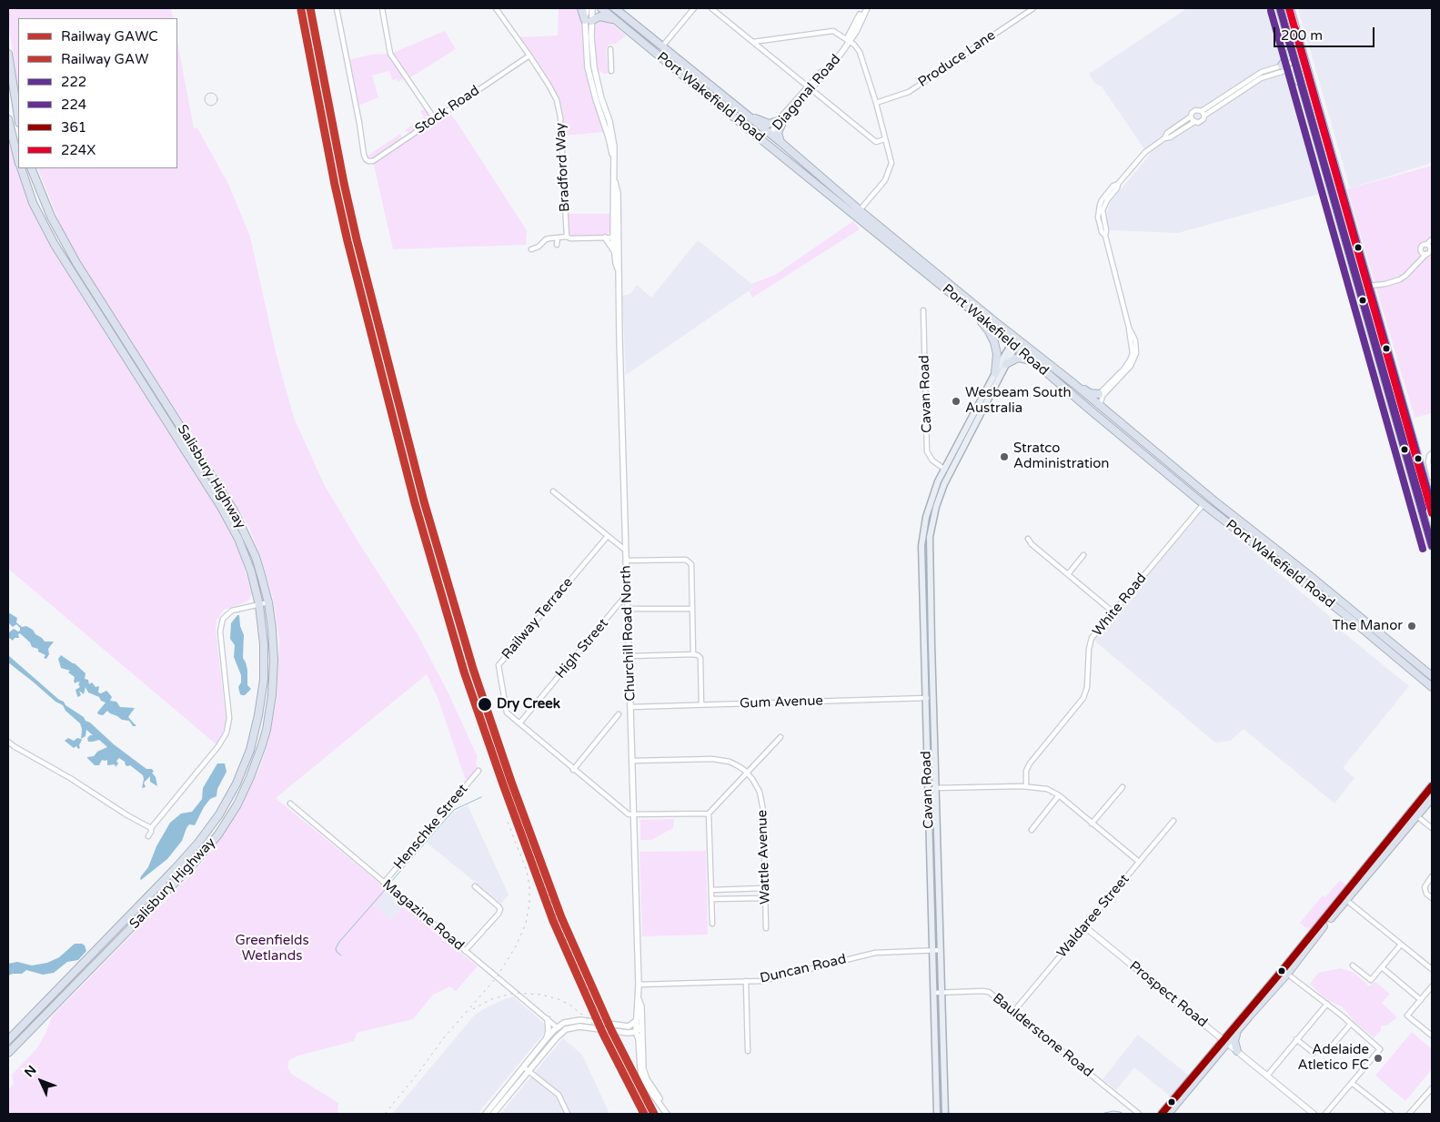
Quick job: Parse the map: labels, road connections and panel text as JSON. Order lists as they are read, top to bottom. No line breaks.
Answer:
{"streets":{"highway":["Port Wakefield Road","Salisbury Highway"],"main road":["Cavan Road"],"street":["Produce Lane","Diagonal Road","Stock Road","Bradford Way","White Road","Railway Terrace","Churchill Road North","High Street","Gum Avenue","Henschke Street","Wattle Avenue","Magazine Road","Waldaree Street","Duncan Road","Prospect Road","Baulderstone Road"]},"crossings":[["Diagonal Road","Port Wakefield Road"],["Port Wakefield Road","Cavan Road"],["Port Wakefield Road","White Road"],["Stock Road","Bradford Way"],["Cavan Road","Gum Avenue"],["Cavan Road","Duncan Road"],["Cavan Road","Baulderstone Road"],["Railway Terrace","Churchill Road North"],["Railway Terrace","High Street"],["Churchill Road North","High Street"],["Churchill Road North","Gum Avenue"],["Churchill Road North","Duncan Road"],["Henschke Street","Magazine Road"],["Waldaree Street","Prospect Road"],["Waldaree Street","Baulderstone Road"]],"parks":["Greenfields Wetlands"],"places":["Wesbeam South Australia","Stratco Administration","The Manor","Dry Creek","Adelaide Atletico FC"],"lines":["rail line GAWC","transit line 222","transit line 224X","rail line GAW","transit line 224","transit line 361"],"legend":["Railway GAWC","Railway GAW","222","224","361","224X"],"scale_bar":"200 m","north":"top left"}
